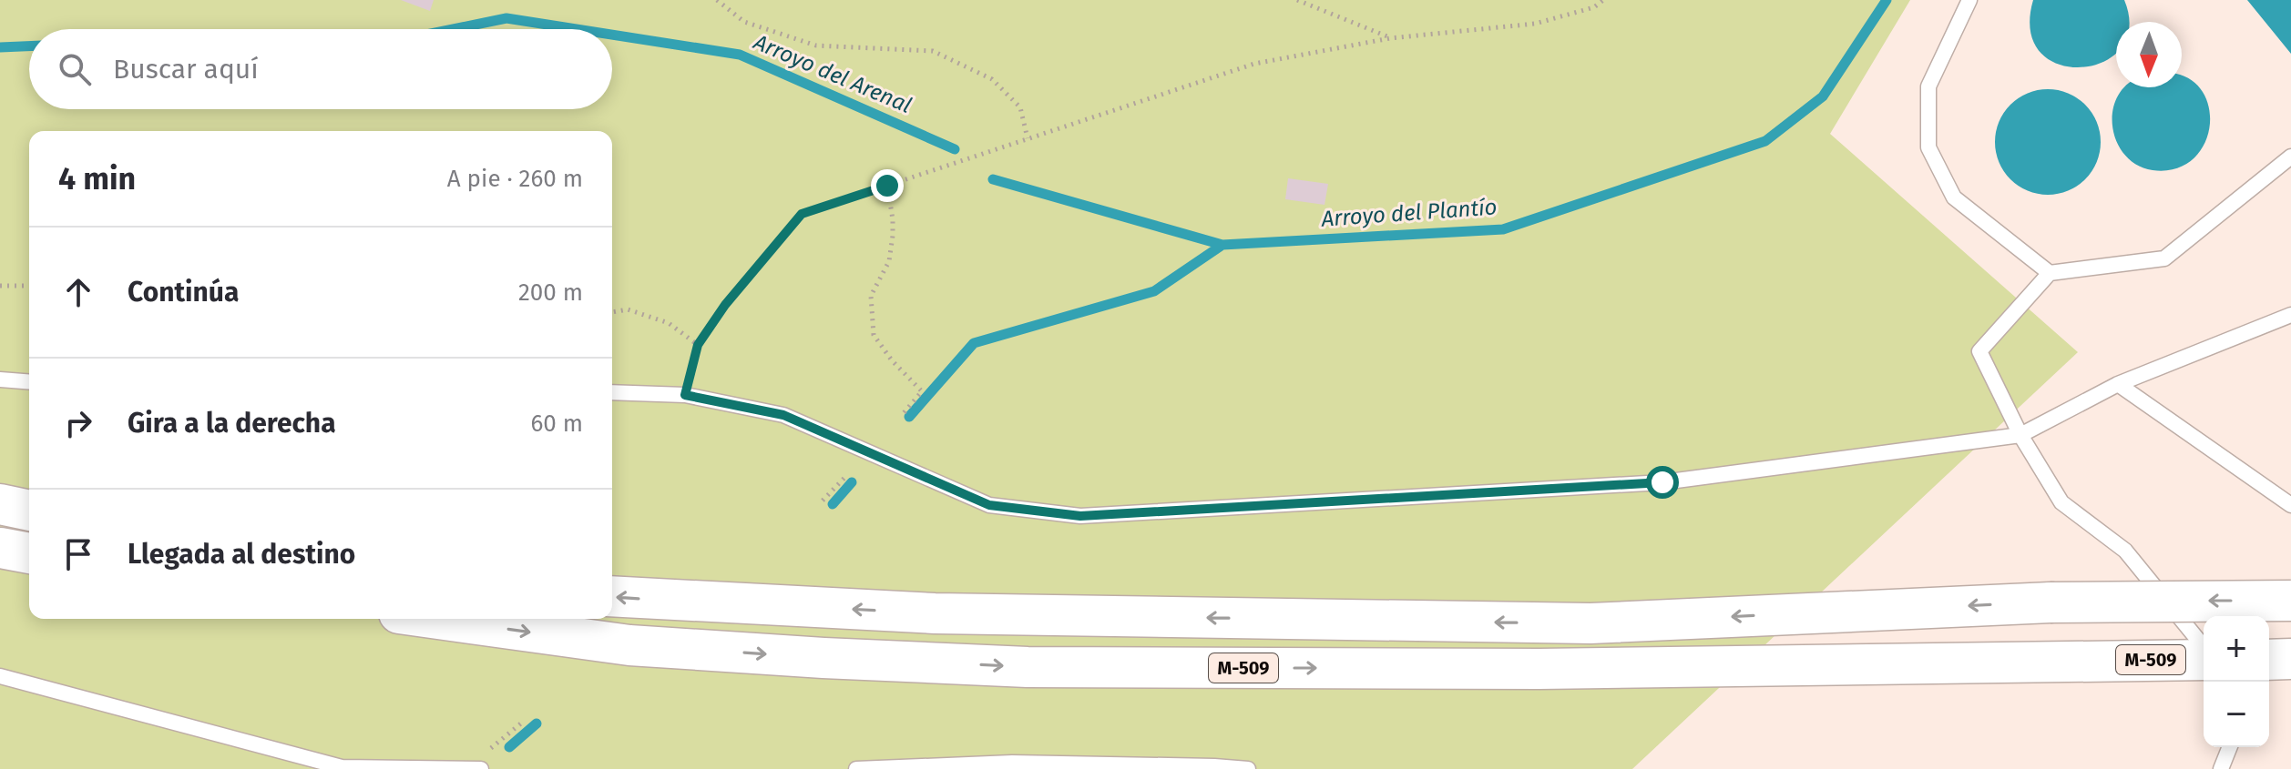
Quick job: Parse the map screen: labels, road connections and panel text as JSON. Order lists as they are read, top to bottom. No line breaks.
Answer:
{"streets":{"highway":["M-509"]},"water":["Arroyo del Arenal","Arroyo del Plantío"],"north":"bottom","page":{"search":"Buscar aquí","heading":["4 min","A pie · 260 m"],"list":[["Continúa","200 m"],["Gira a la derecha","60 m"],"Llegada al destino"],"map_buttons":["+","−"]}}
